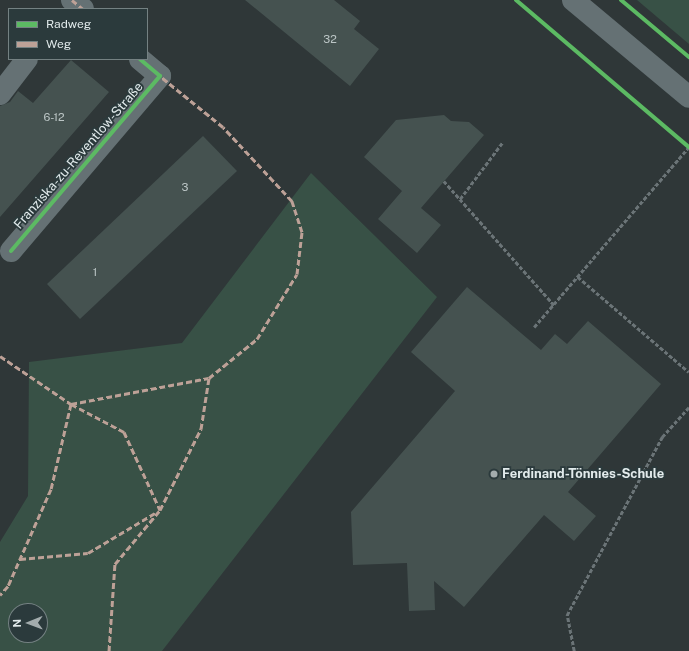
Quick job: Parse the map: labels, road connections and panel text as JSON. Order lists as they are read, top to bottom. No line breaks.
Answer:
{"streets":{"street":["Franziska-zu-Reventlow-Straße"]},"places":["Ferdinand-Tönnies-Schule"],"house_numbers":["32","6-12","3","1"],"legend":["Radweg","Weg"],"north":"left"}
